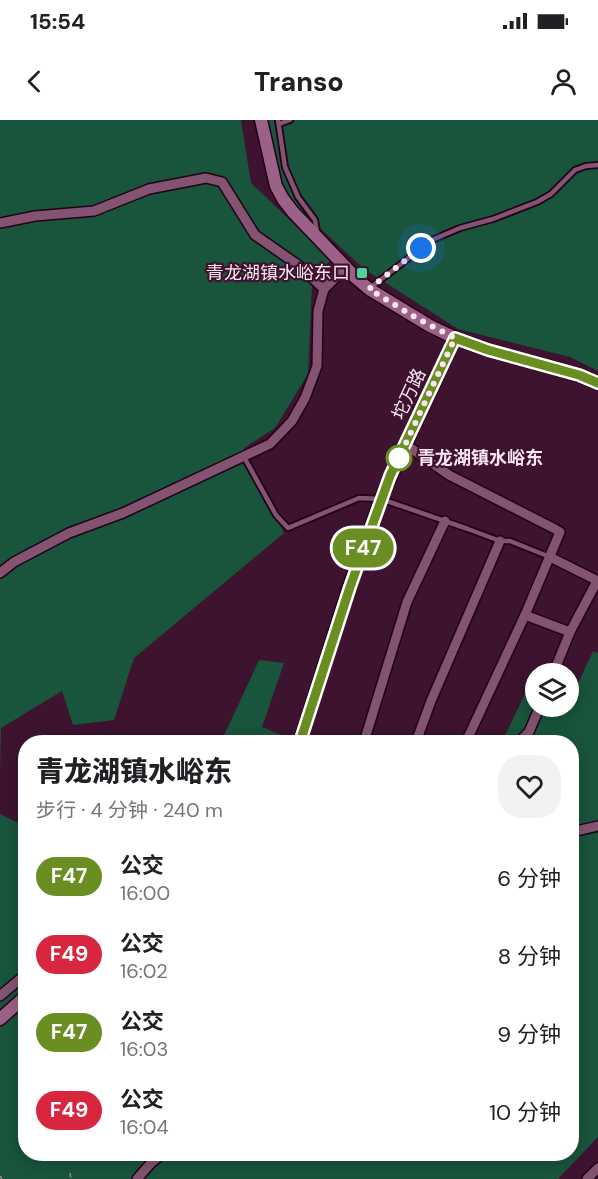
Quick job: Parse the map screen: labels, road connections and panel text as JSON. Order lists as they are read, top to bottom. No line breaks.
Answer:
{"streets":{"main road":["坨万路"]},"places":{"transit":["青龙湖镇水峪东口"],"other":["青龙湖镇水峪东"]},"lines":["bus line F47"],"page":{"status":"15:54","header":"Transo","on_map":"F47","heading":["青龙湖镇水峪东","步行 · 4 分钟 · 240 m"],"list":[{"mark":"F47","name":"公交","note":"16:00","value":"6 分钟"},{"mark":"F49","name":"公交","note":"16:02","value":"8 分钟"},{"mark":"F47","name":"公交","note":"16:03","value":"9 分钟"},{"mark":"F49","name":"公交","note":"16:04","value":"10 分钟"}]}}
